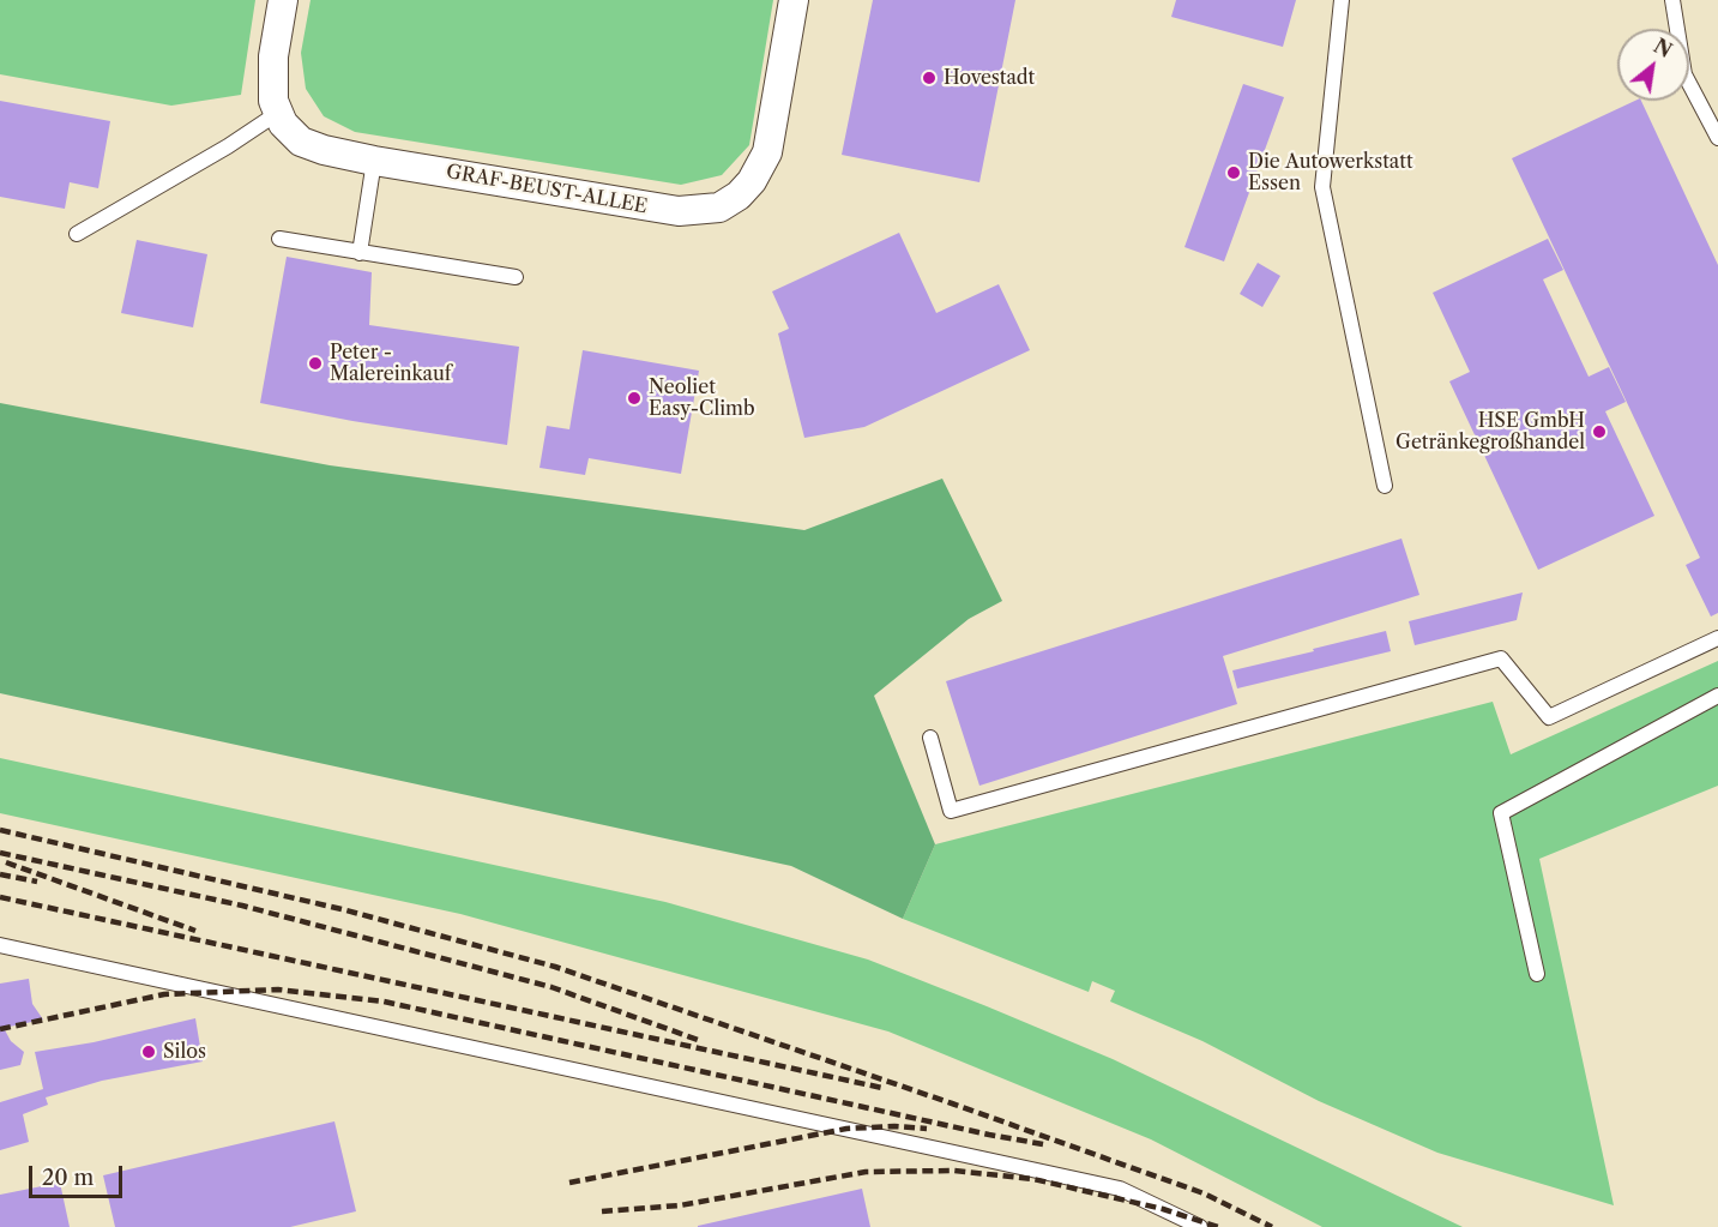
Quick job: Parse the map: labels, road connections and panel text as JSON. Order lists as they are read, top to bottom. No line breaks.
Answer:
{"streets":{"street":["GRAF-BEUST-ALLEE"]},"places":["Hovestadt","Die Autowerkstatt Essen","Peter - Malereinkauf","Neoliet Easy-Climb","HSE GmbH Getränkegroßhandel","Silos"],"scale_bar":"20 m","north":"top right"}
